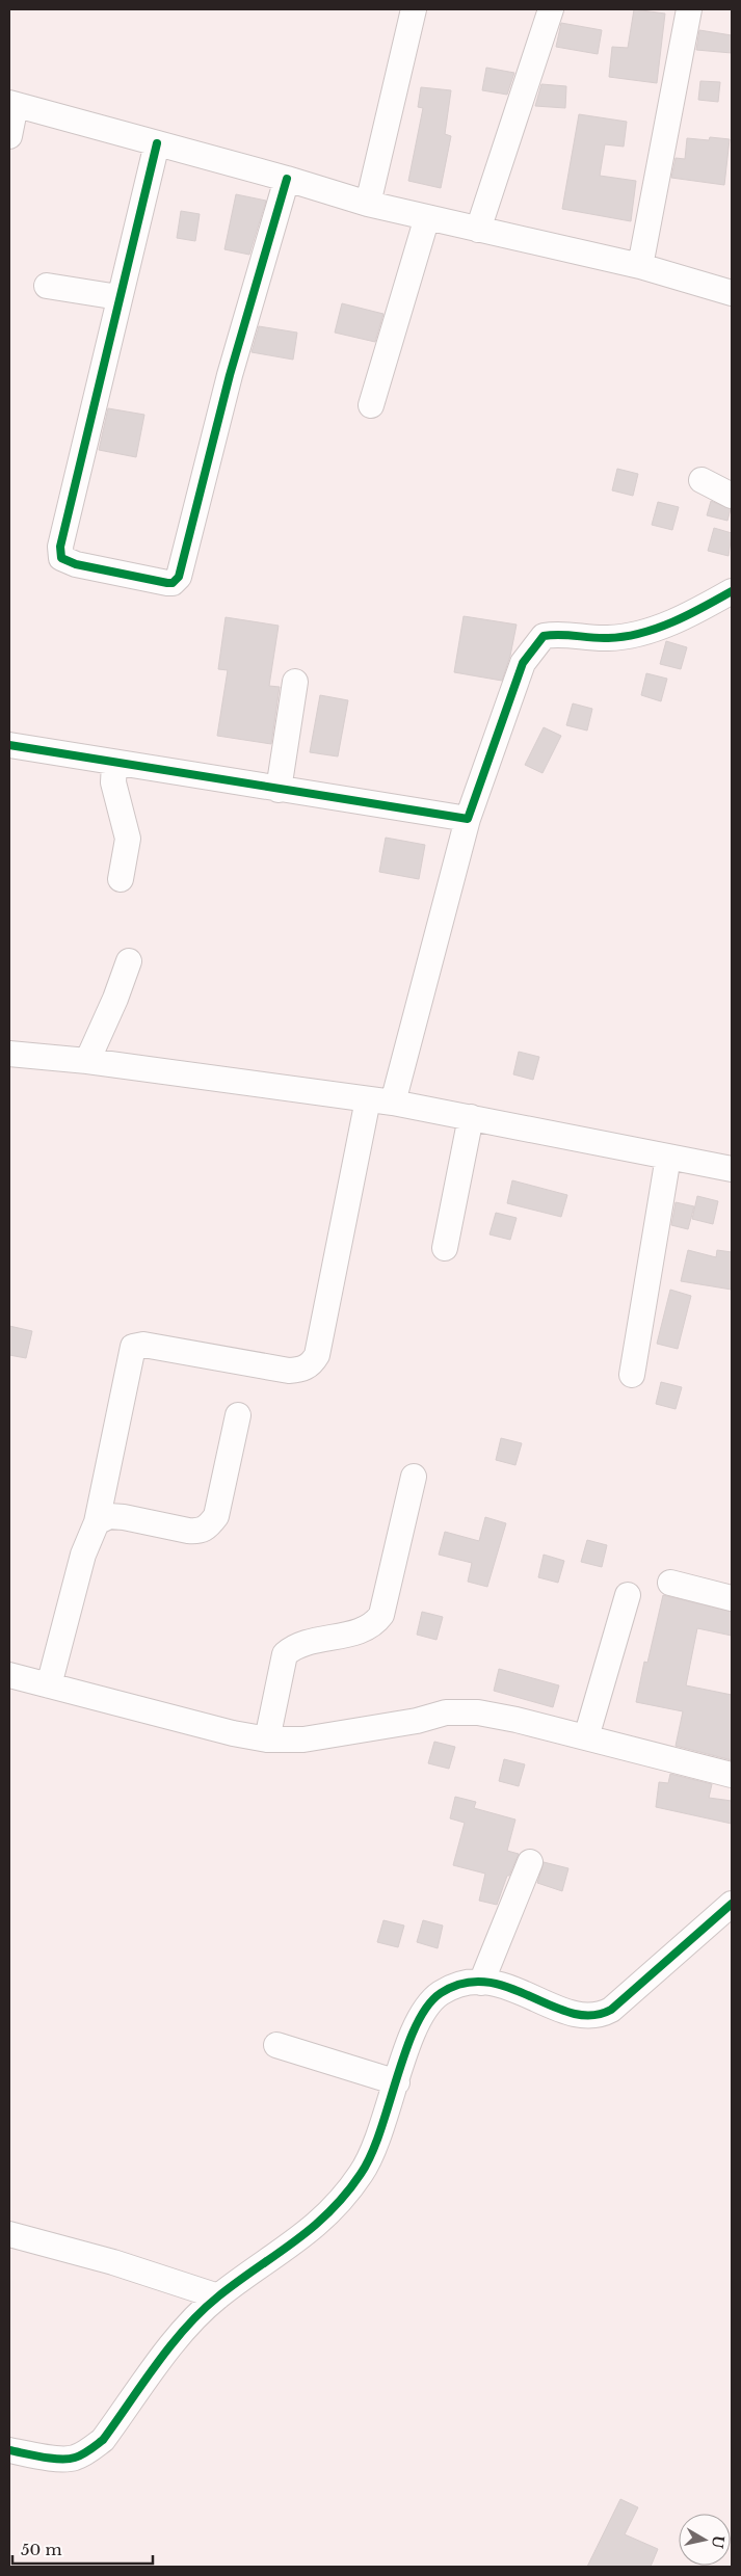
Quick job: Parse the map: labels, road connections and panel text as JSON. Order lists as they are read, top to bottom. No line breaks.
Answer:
{"scale_bar":"50 m","north":"right"}
